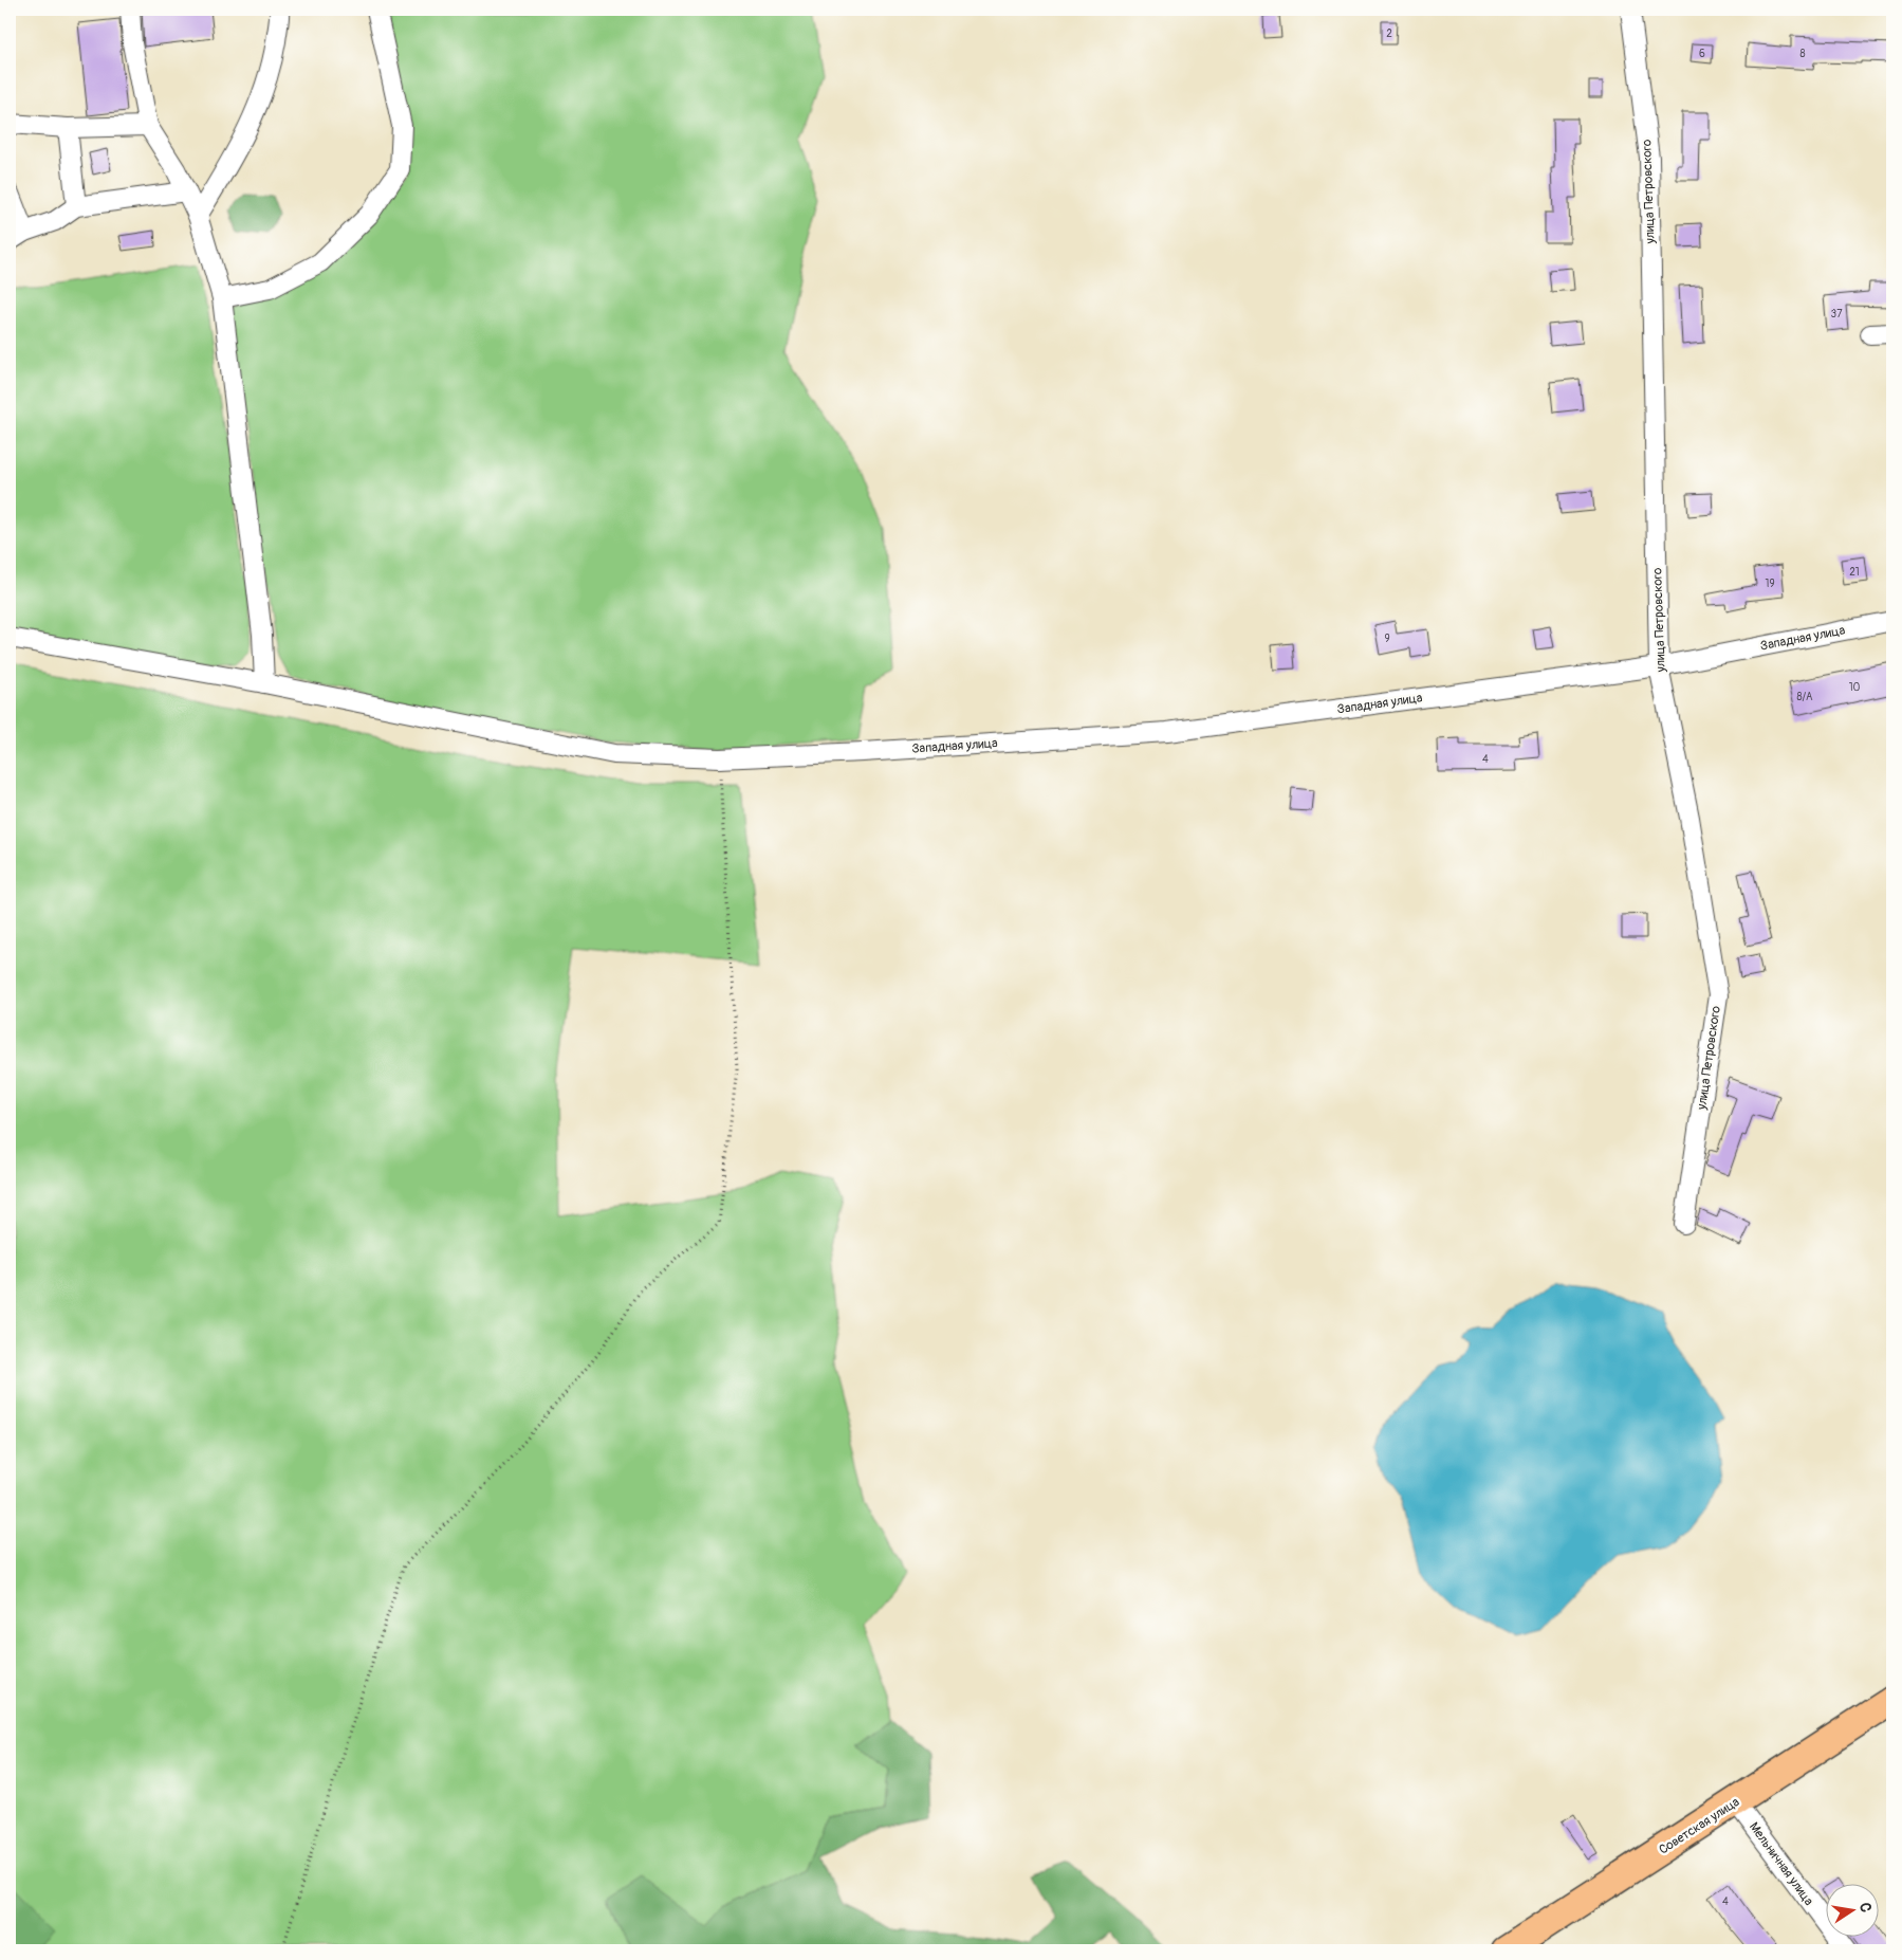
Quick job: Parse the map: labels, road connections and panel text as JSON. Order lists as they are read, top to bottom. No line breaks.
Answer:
{"streets":{"highway":["Советская улица"],"street":["улица Петровского","Западная улица","Мельничная улица"]},"crossings":[["улица Петровского","Западная улица"],["Советская улица","Мельничная улица"]],"house_numbers":["2","6","8","37","21","19","9","10","8/А","4","4"],"north":"right"}
